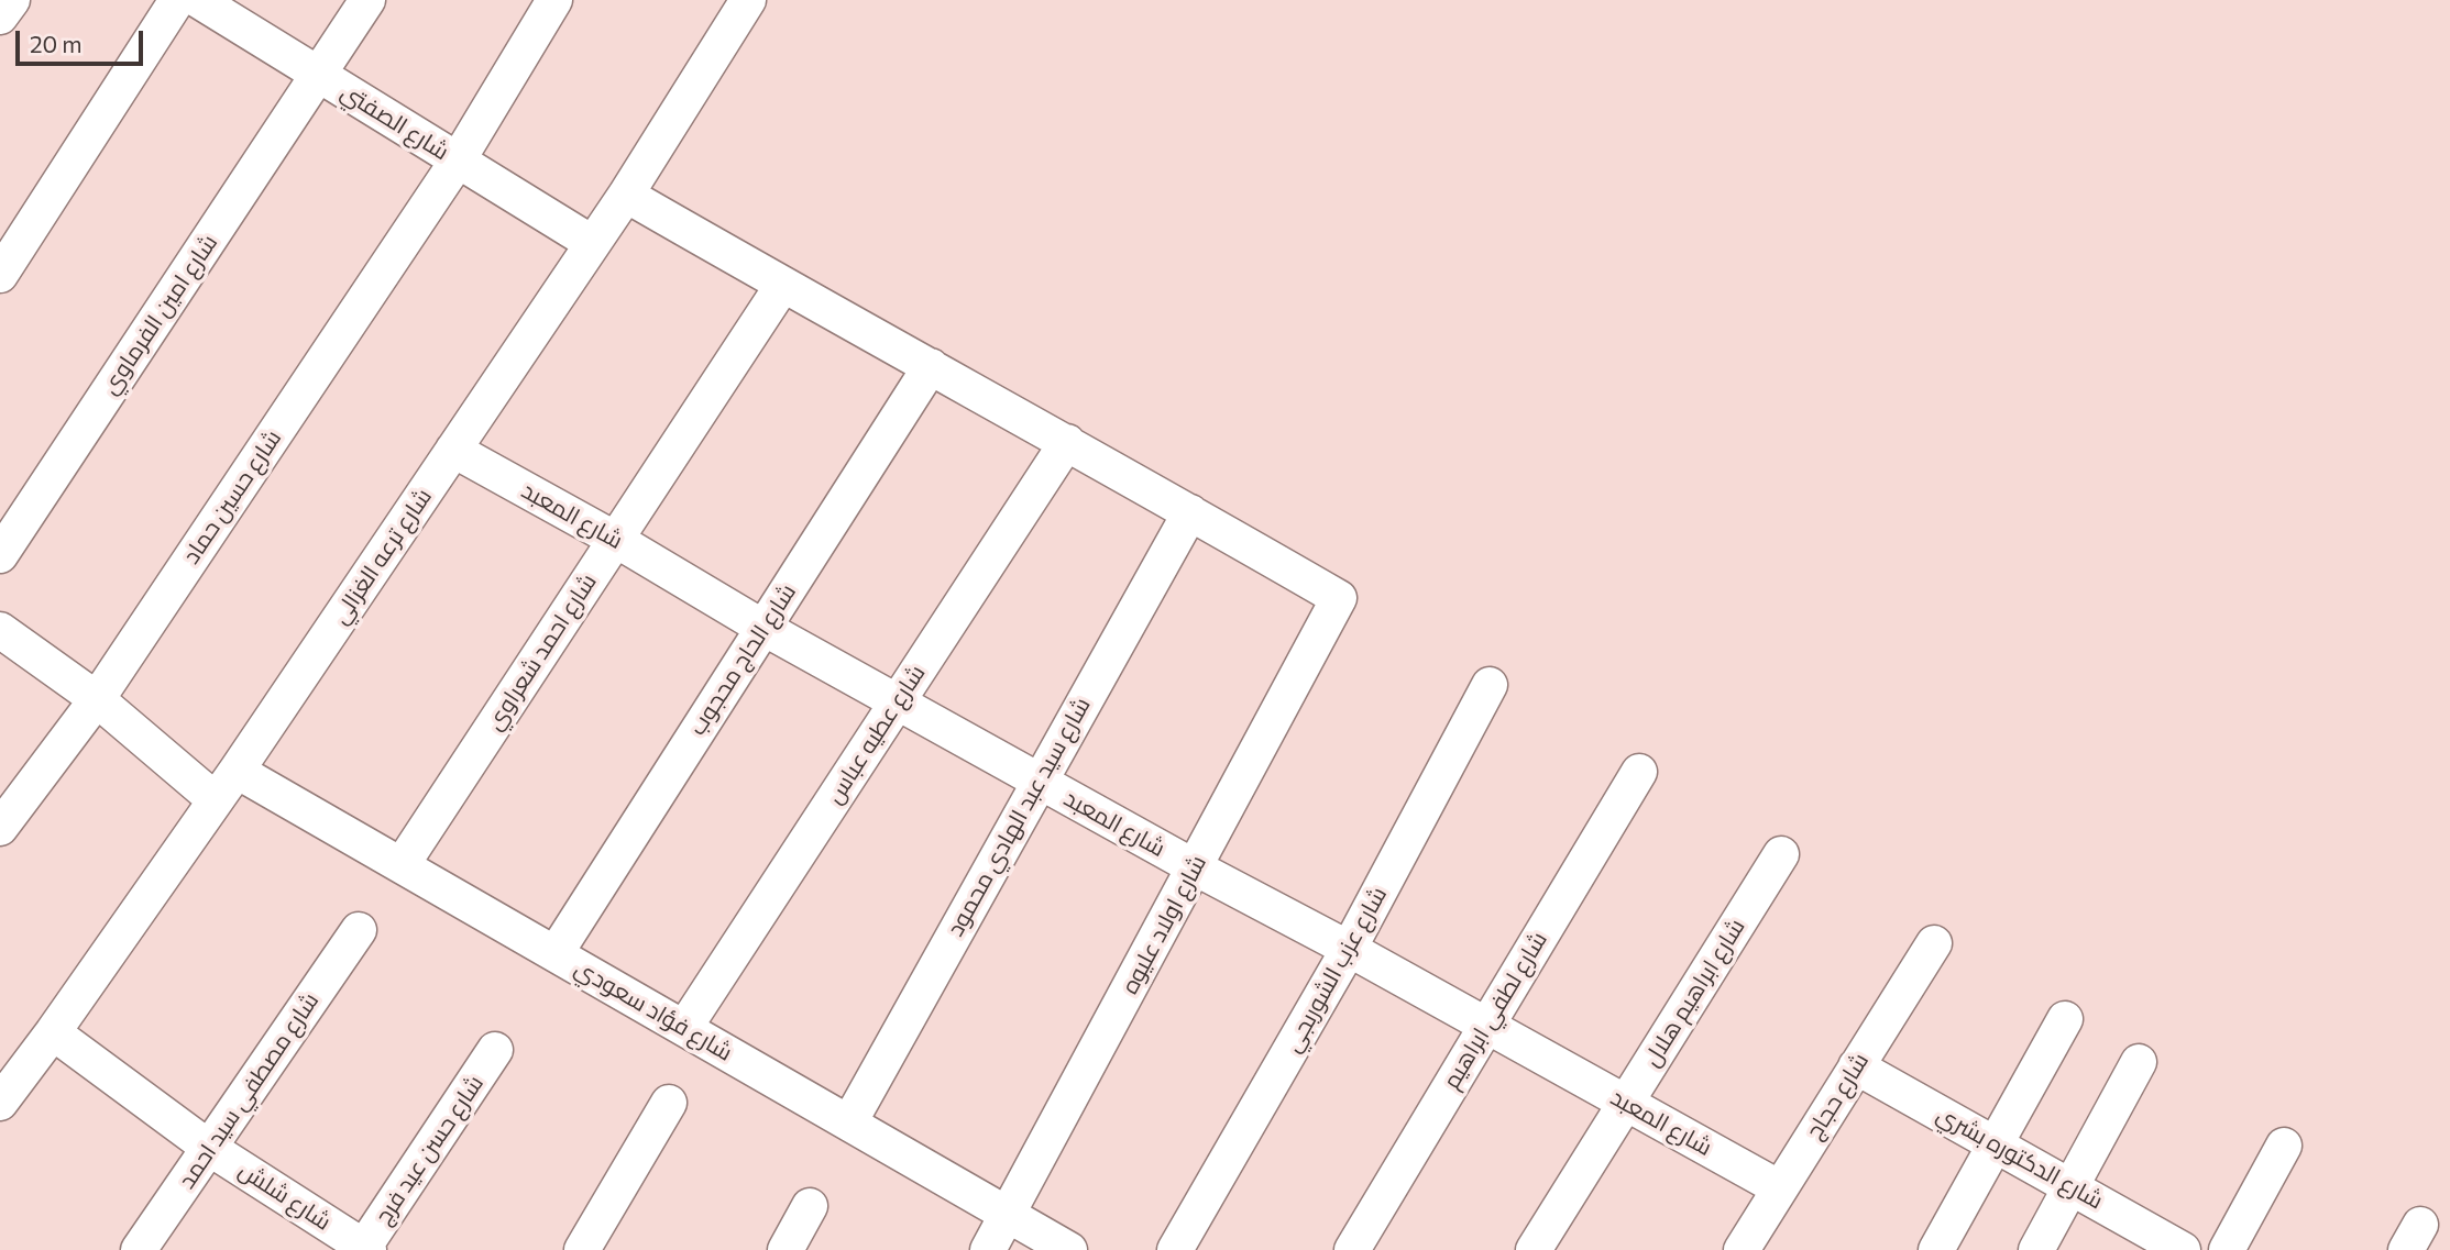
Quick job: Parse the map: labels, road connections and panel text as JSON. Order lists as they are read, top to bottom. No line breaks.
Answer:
{"streets":{"street":["شارع الصفتي","شارع امين الفرماوي","شارع حسين حماد","شارع المعبد","شارع ترعه الغزالي","شارع احمد شعراوي","شارع الحاج محجوب","شارع عطيه عباس","شارع سيد عبد الهادي محمود","شارع اولاد عليوه","شارع عزب الشوربجي","شارع ابراهيم هلال","شارع فؤاد سعودي","شارع لطفي ابراهيم","شارع مصطفي سيد احمد","شارع حجاج","شارع حسن عيد فرج","شارع الدكتوره بشري","شارع شلش"]},"crossings":[["شارع الصفتي","شارع امين الفرماوي"],["شارع الصفتي","شارع حسين حماد"],["شارع الصفتي","شارع ترعه الغزالي"],["شارع المعبد","شارع ترعه الغزالي"],["شارع المعبد","شارع احمد شعراوي"],["شارع المعبد","شارع الحاج محجوب"],["شارع المعبد","شارع عطيه عباس"],["شارع المعبد","شارع سيد عبد الهادي محمود"],["شارع المعبد","شارع اولاد عليوه"],["شارع المعبد","شارع عزب الشوربجي"],["شارع المعبد","شارع ابراهيم هلال"],["شارع المعبد","شارع لطفي ابراهيم"],["شارع المعبد","شارع حجاج"],["شارع ترعه الغزالي","شارع فؤاد سعودي"],["شارع ترعه الغزالي","شارع شلش"],["شارع احمد شعراوي","شارع فؤاد سعودي"],["شارع الحاج محجوب","شارع فؤاد سعودي"],["شارع عطيه عباس","شارع فؤاد سعودي"],["شارع سيد عبد الهادي محمود","شارع اولاد عليوه"],["شارع سيد عبد الهادي محمود","شارع فؤاد سعودي"],["شارع اولاد عليوه","شارع فؤاد سعودي"],["شارع مصطفي سيد احمد","شارع شلش"],["شارع حجاج","شارع الدكتوره بشري"],["شارع حسن عيد فرج","شارع شلش"]],"scale_bar":"20 m"}
